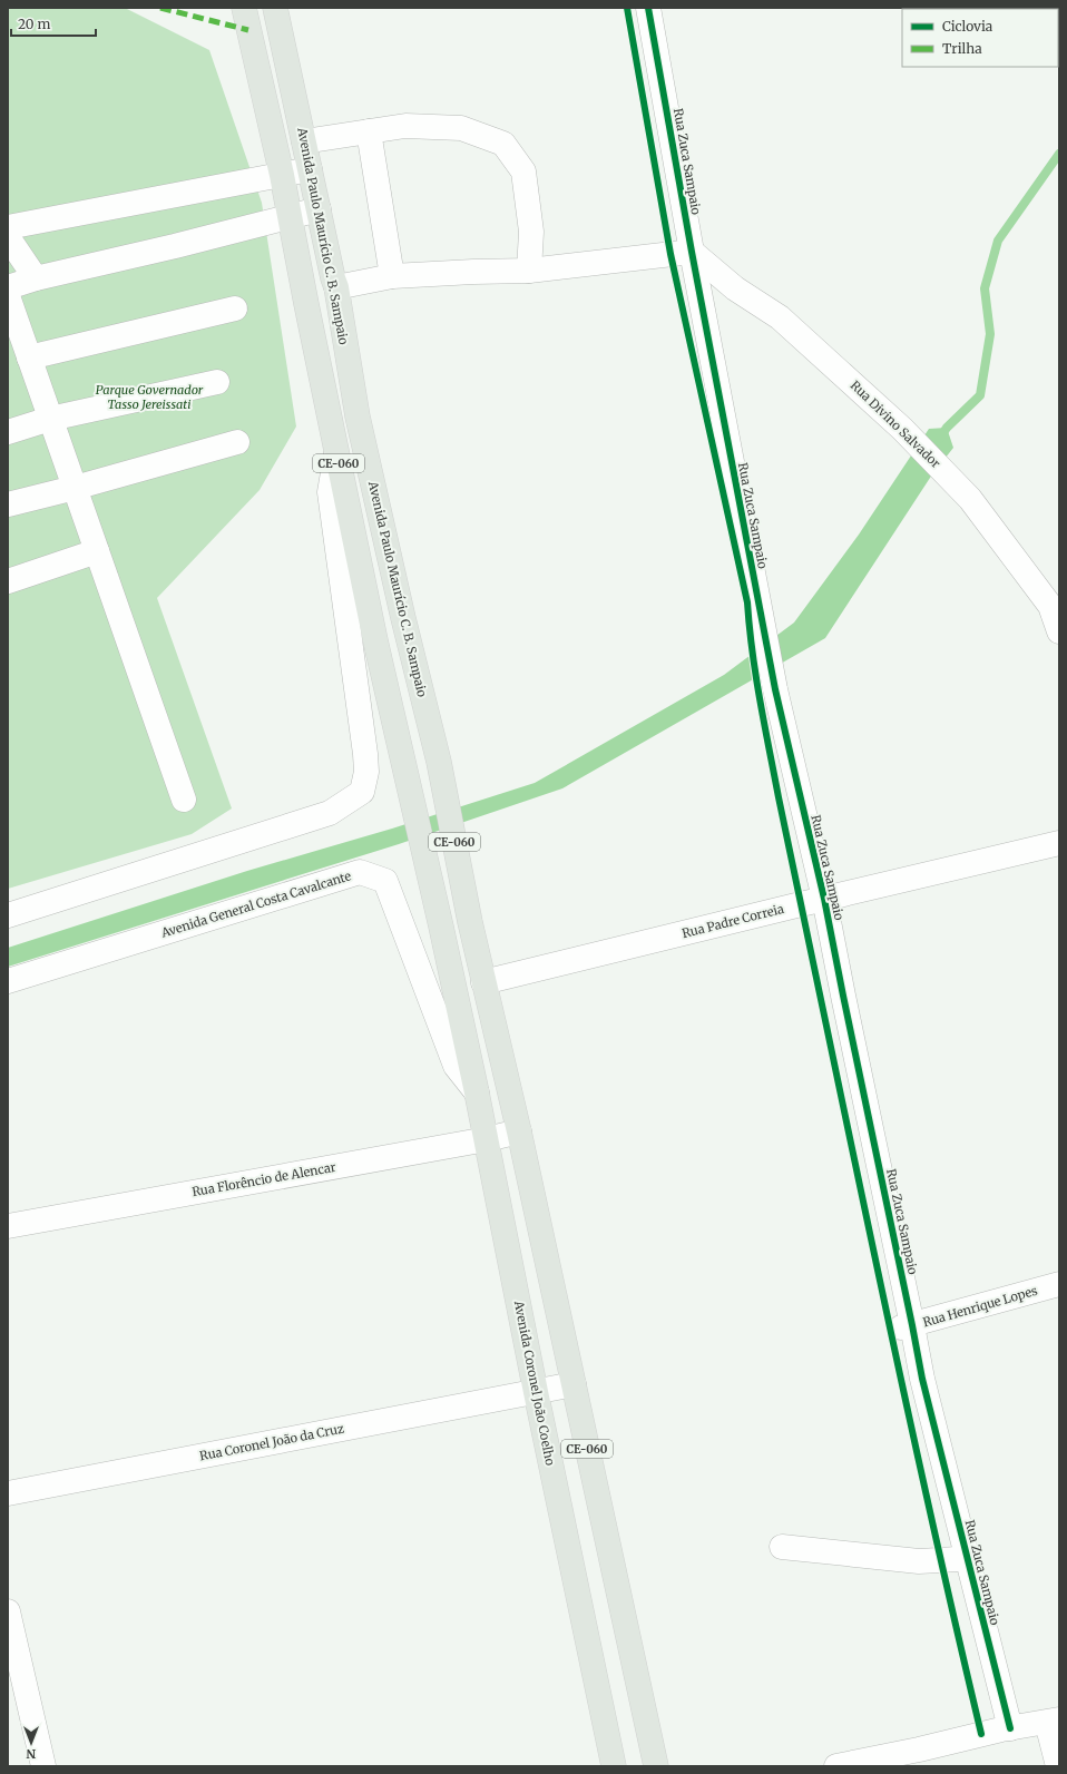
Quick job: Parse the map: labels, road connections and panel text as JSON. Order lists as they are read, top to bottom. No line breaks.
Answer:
{"streets":{"main road":["Avenida Paulo Maurício C. B. Sampaio","CE-060","Avenida Coronel João Coelho"],"street":["Rua Zuca Sampaio","Rua Divino Salvador","Avenida General Costa Cavalcante","Rua Padre Correia","Rua Florêncio de Alencar","Rua Henrique Lopes","Rua Coronel João da Cruz"]},"crossings":[["Rua Zuca Sampaio","Rua Divino Salvador"],["Rua Zuca Sampaio","Rua Padre Correia"],["Rua Zuca Sampaio","Rua Henrique Lopes"],["Avenida Paulo Maurício C. B. Sampaio","CE-060"],["Avenida Paulo Maurício C. B. Sampaio","Rua Padre Correia"],["Avenida Paulo Maurício C. B. Sampaio","Rua Florêncio de Alencar"],["CE-060","Rua Florêncio de Alencar"],["CE-060","Avenida Coronel João Coelho"],["CE-060","Rua Coronel João da Cruz"],["Avenida General Costa Cavalcante","Avenida Coronel João Coelho"],["Rua Florêncio de Alencar","Avenida Coronel João Coelho"],["Avenida Coronel João Coelho","Rua Coronel João da Cruz"]],"parks":["Parque Governador Tasso Jereissati"],"legend":["Ciclovia","Trilha"],"scale_bar":"20 m","north":"bottom"}
